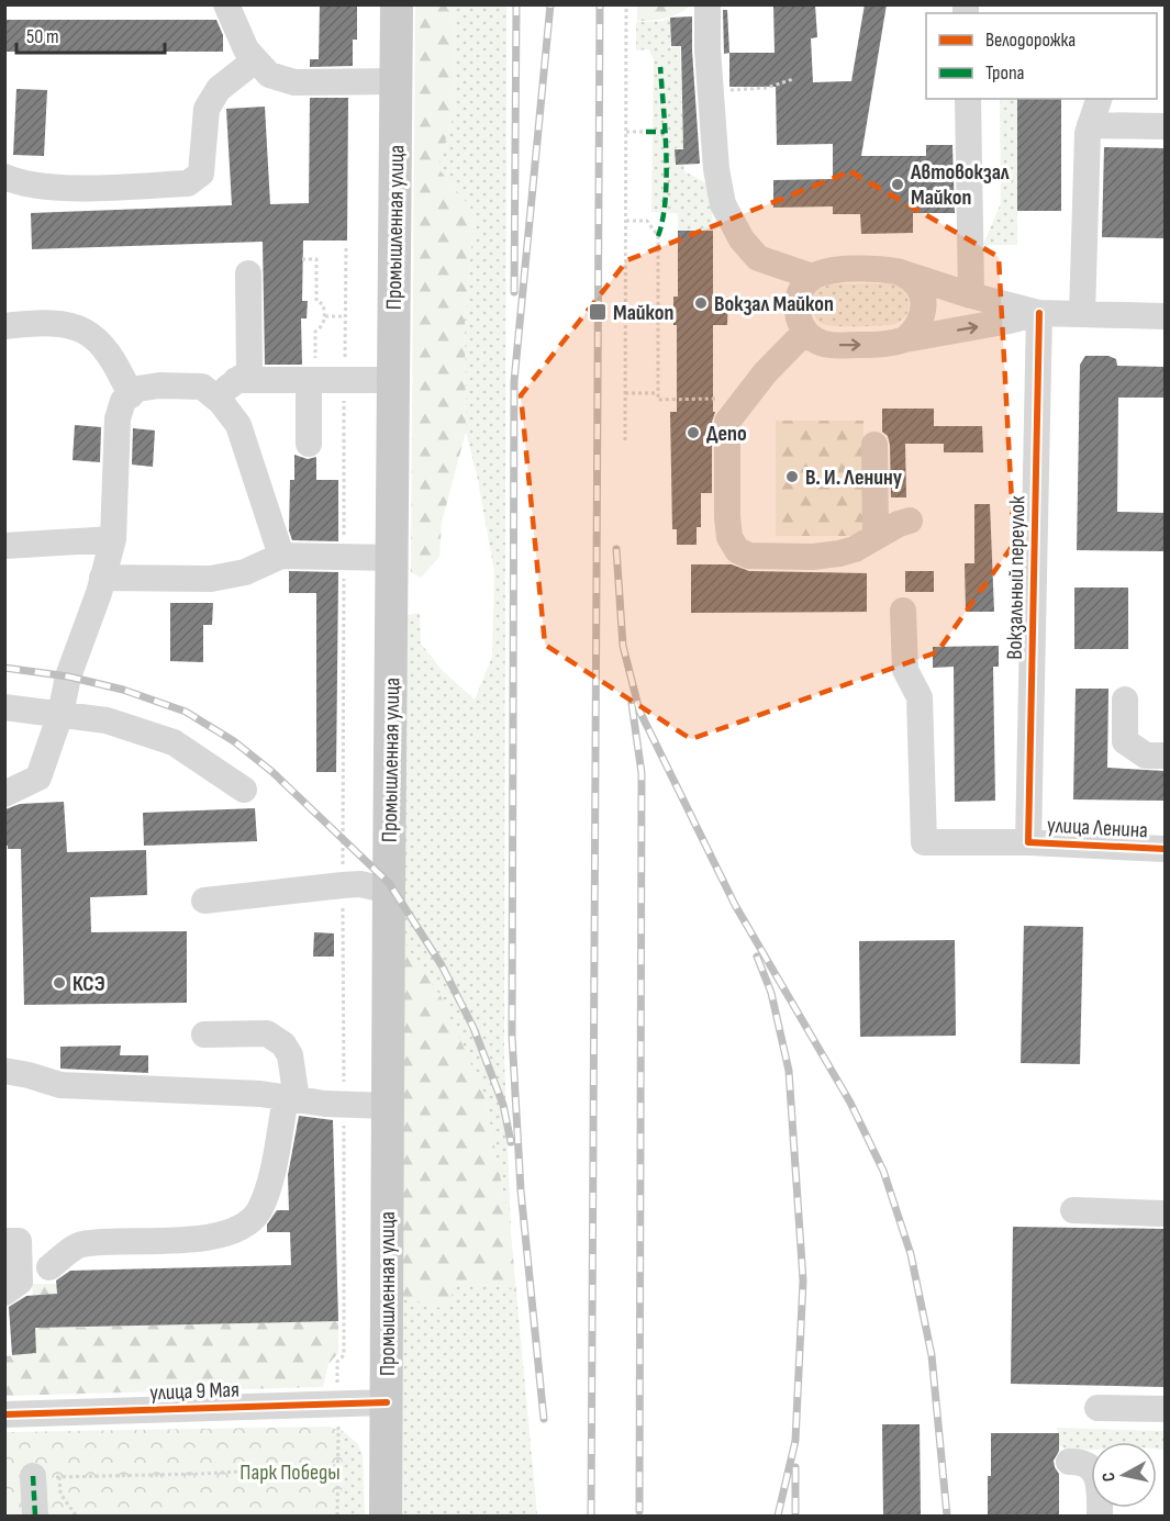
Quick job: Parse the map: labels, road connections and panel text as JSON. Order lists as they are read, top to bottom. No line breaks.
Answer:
{"streets":{"main road":["Промышленная улица"],"street":["Вокзальный переулок","улица Ленина","улица 9 Мая"]},"crossings":[["Промышленная улица","улица 9 Мая"],["Вокзальный переулок","улица Ленина"]],"parks":["Парк Победы"],"places":{"other":["Автовокзал Майкоп","Вокзал Майкоп","Депо","В. И. Ленину","КСЭ"],"transit":["Майкоп"]},"legend":["Велодорожка","Тропа"],"scale_bar":"50 m","north":"left"}
